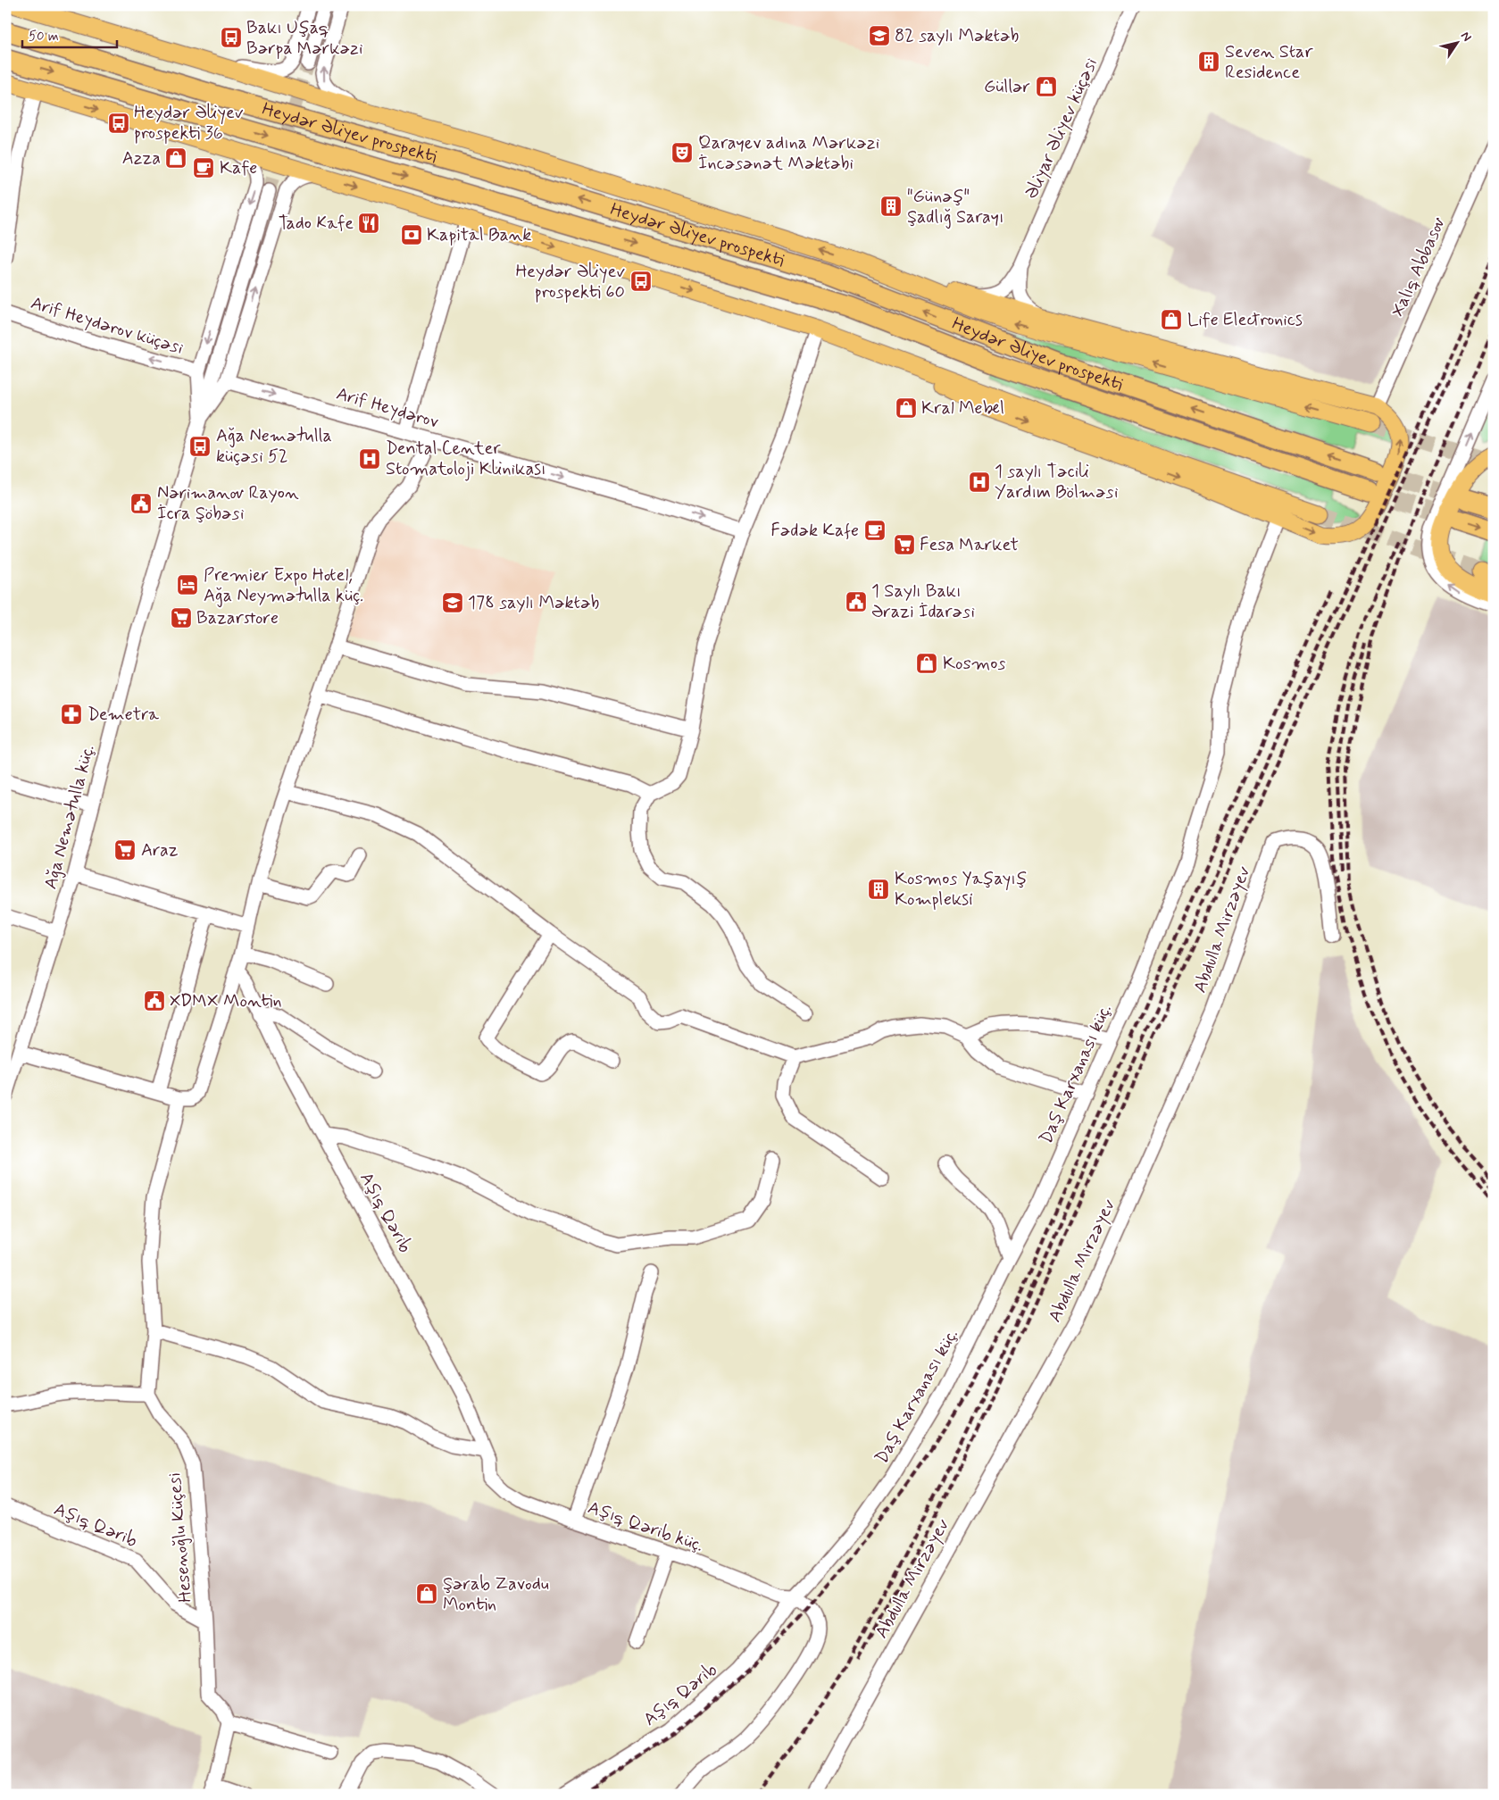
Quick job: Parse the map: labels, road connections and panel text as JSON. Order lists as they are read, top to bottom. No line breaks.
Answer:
{"streets":{"highway":["Heydər Əliyev prospekti"],"street":["Əliyar Əliyev küçəsi","Xalıq Abbasov","Arif Heydərov küçəsi","Arif Heydərov","Ağa Nemətulla küç.","Abdulla Mirzəyev","Daş Karxanası küç.","Aşıq Qərib","Aşıq Qərib küç.","Hesenoğlu Küçesi"]},"crossings":[["Arif Heydərov küçəsi","Ağa Nemətulla küç."],["Arif Heydərov","Ağa Nemətulla küç."],["Daş Karxanası küç.","Aşıq Qərib"],["Daş Karxanası küç.","Aşıq Qərib küç."],["Aşıq Qərib","Aşıq Qərib küç."],["Aşıq Qərib","Hesenoğlu Küçesi"]],"one_way":["Arif Heydərov küçəsi","Arif Heydərov"],"places":{"school or university":["82 saylı Məktəb","178 saylı Məktəb"],"bus stop":["Bakı Uşaq Bərpa Mərkəzi","Heydər Əliyev prospekti 36","Heydər Əliyev prospekti 60","Ağa Nemətulla küçəsi 52"],"building":["Seven Star Residence","\"Günəş\" Şadlığ Sarayı","Kosmos Yaşayış Kompleksi"],"shop":["Güllər","Azza","Life Electronics","Kral Mebel","Kosmos","Şərab Zavodu Montin"],"theatre":["Qarayev adına Mərkəzi İncəsənət Məktəbi"],"cafe":["Kafe","Fədək Kafe"],"restaurant":["Tado Kafe"],"bank":["Kapital Bank"],"hospital":["Dental Center Stomatoloji Klinikası","1 saylı Təcili Yardım Bölməsi"],"public building":["Nərimanov Rayon İcra Şöbəsi","1 Saylı Bakı Ərazi İdarəsi","XDMX Montin"],"supermarket":["Fesa Market","Bazarstore","Araz"],"hotel":["Premier Expo Hotel, Ağa Neymətulla küç."],"pharmacy":["Demetra"]},"scale_bar":"50 m","north":"top right"}
